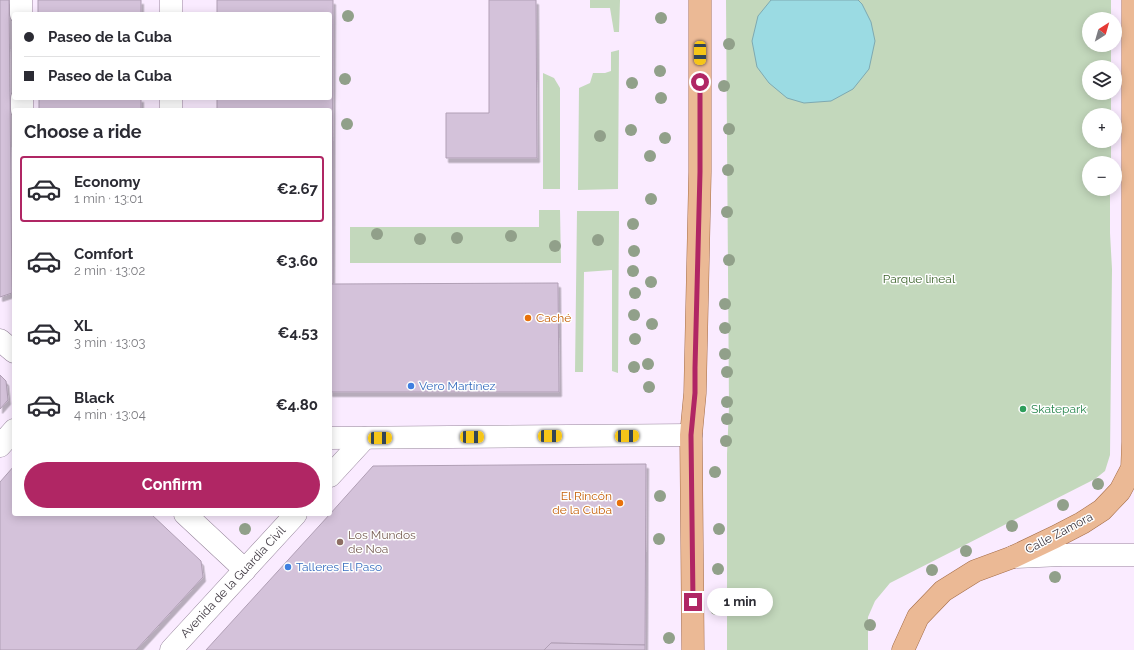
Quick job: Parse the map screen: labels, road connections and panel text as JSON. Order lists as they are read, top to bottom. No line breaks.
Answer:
{"streets":{"main road":["Calle Zamora"],"street":["Avenida de la Guardia Civil"]},"parks":["Parque lineal"],"places":["Caché","Vero Martínez","Skatepark","El Rincón de la Cuba","Los Mundos de Noa","Talleres El Paso"],"north":"top right","page":{"map_buttons":["+","−"],"banner":["Paseo de la Cuba","Paseo de la Cuba"],"heading":"Choose a ride","list":[{"name":"Economy","note":"1 min · 13:01","value":"€2.67"},{"name":"Comfort","note":"2 min · 13:02","value":"€3.60"},{"name":"XL","note":"3 min · 13:03","value":"€4.53"},{"name":"Black","note":"4 min · 13:04","value":"€4.80"}],"buttons":"Confirm","bubble":"1 min"}}
